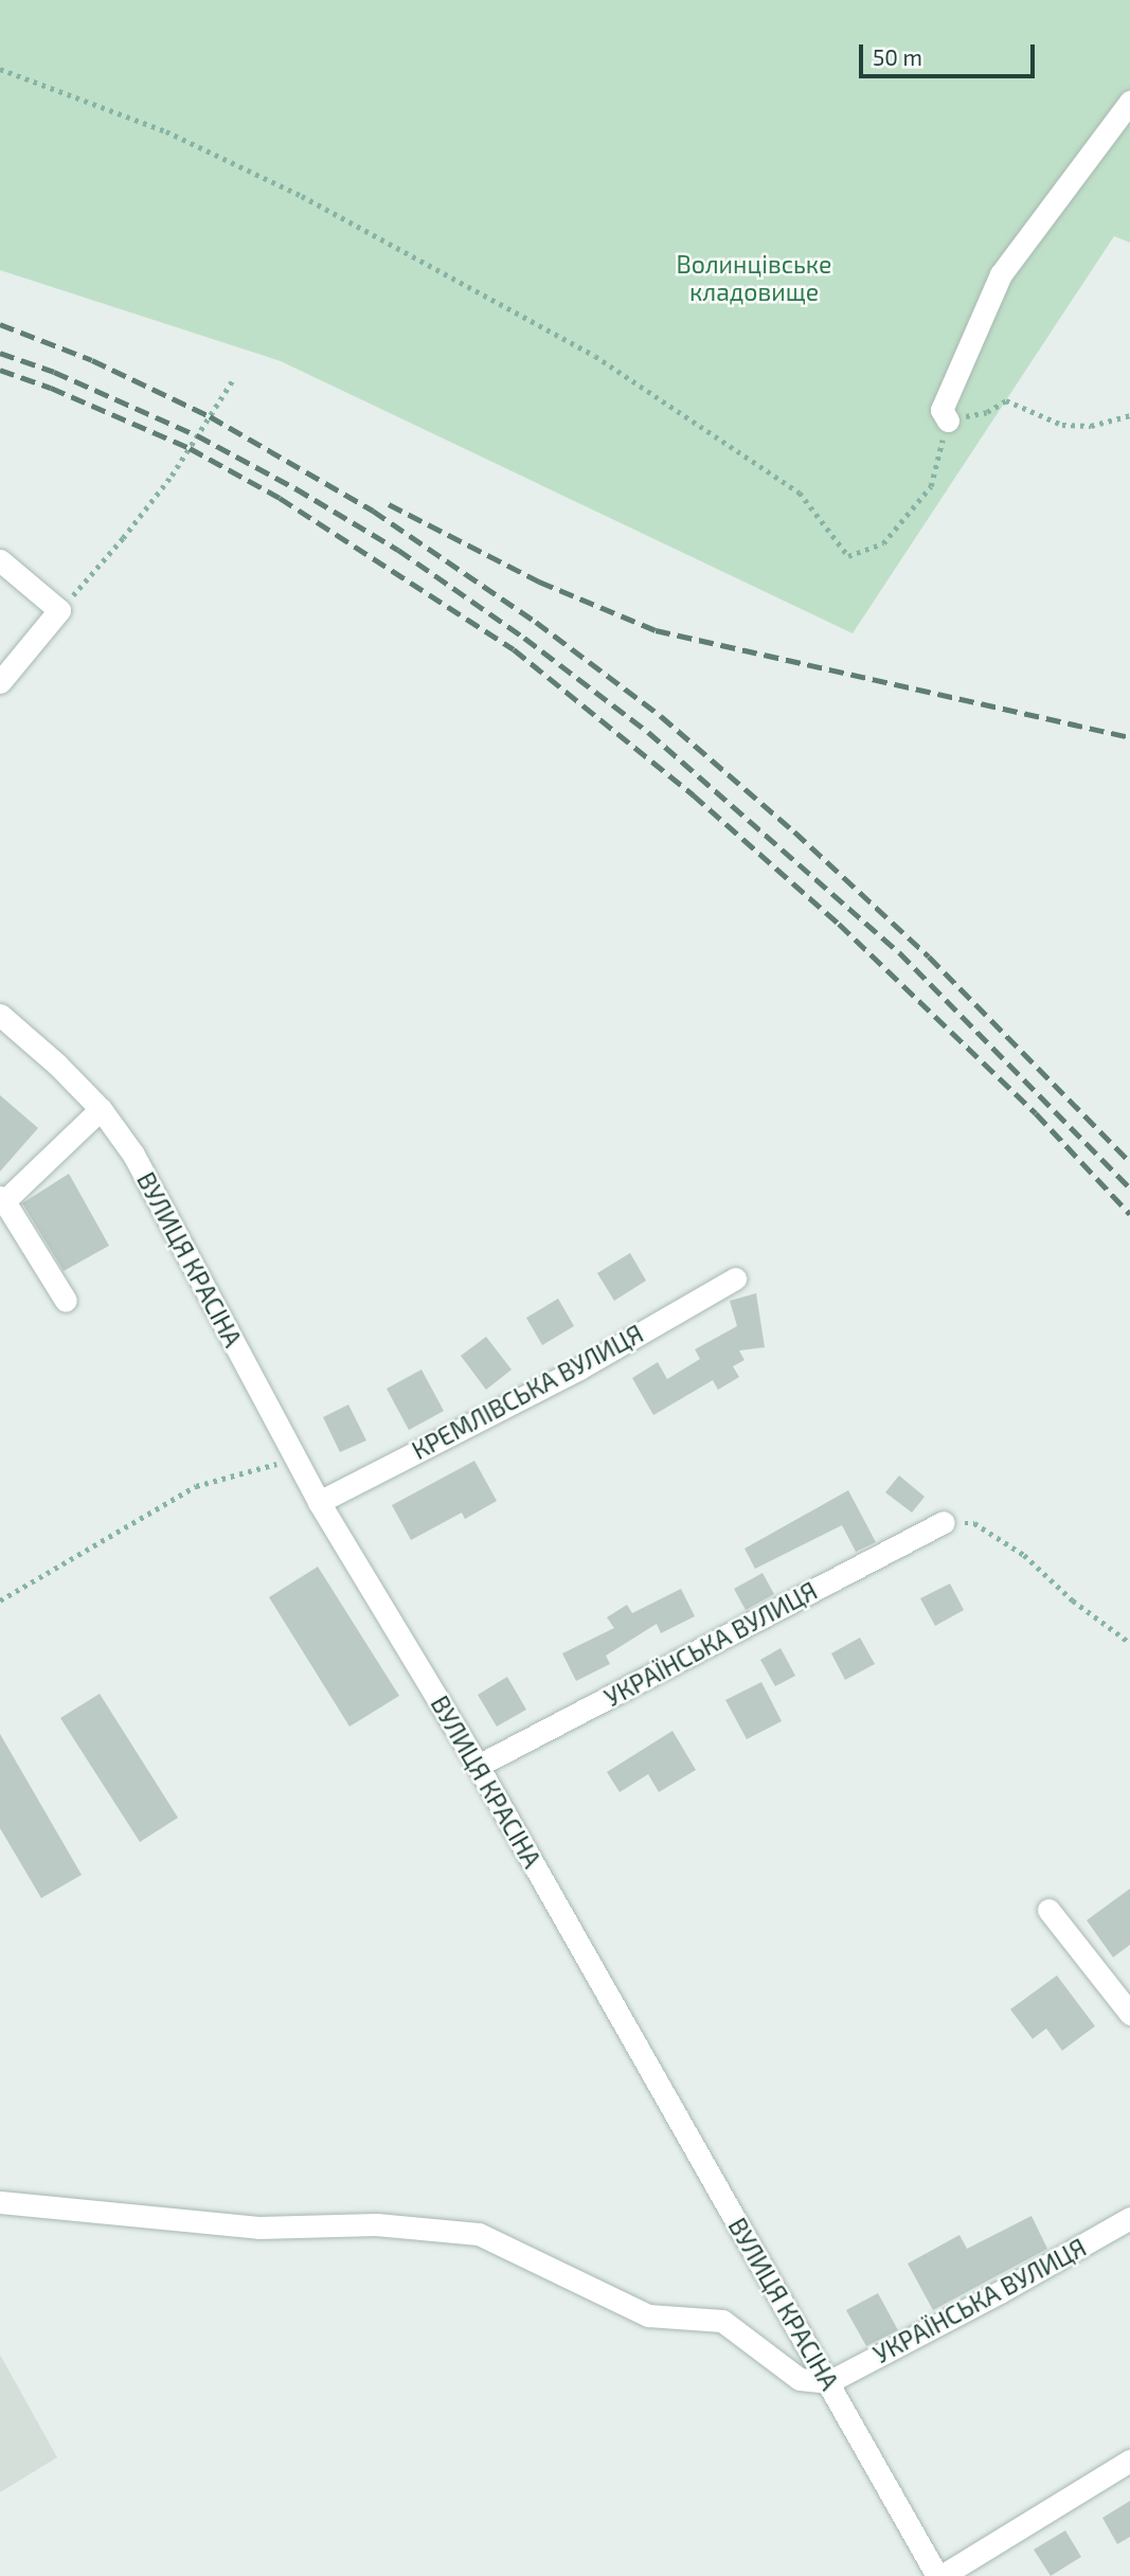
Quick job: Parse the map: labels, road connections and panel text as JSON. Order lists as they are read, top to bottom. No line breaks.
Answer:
{"streets":{"street":["ВУЛИЦЯ КРАСІНА","КРЕМЛІВСЬКА ВУЛИЦЯ","УКРАЇНСЬКА ВУЛИЦЯ"]},"crossings":[["ВУЛИЦЯ КРАСІНА","КРЕМЛІВСЬКА ВУЛИЦЯ"],["ВУЛИЦЯ КРАСІНА","УКРАЇНСЬКА ВУЛИЦЯ"]],"parks":["Волинцівське кладовище"],"scale_bar":"50 m"}
